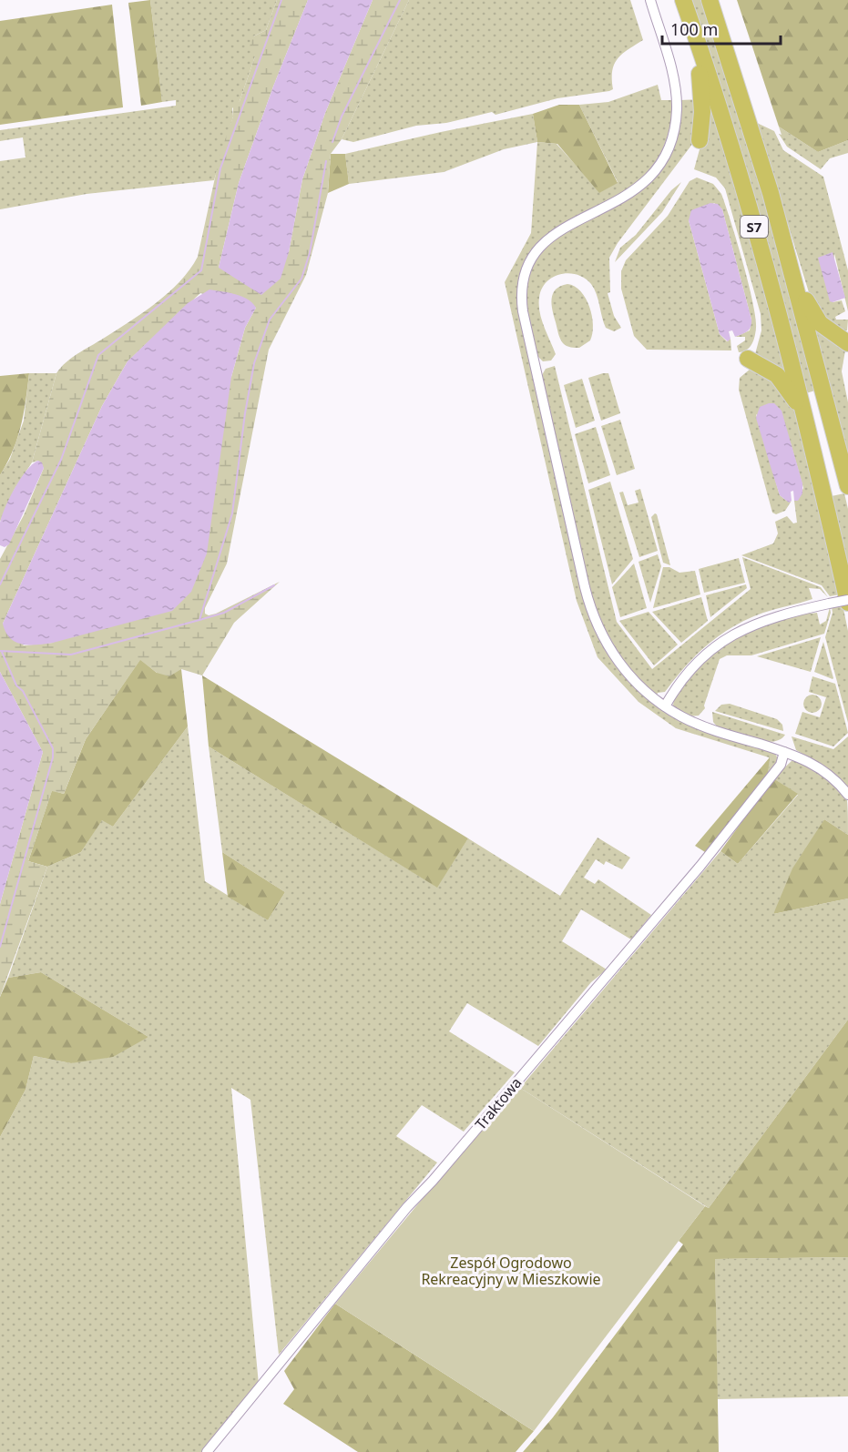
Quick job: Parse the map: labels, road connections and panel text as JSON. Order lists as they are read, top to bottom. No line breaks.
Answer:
{"streets":{"highway":["S7"],"street":["Traktowa"]},"parks":["Zespół Ogrodowo Rekreacyjny w Mieszkowie"],"scale_bar":"100 m"}
